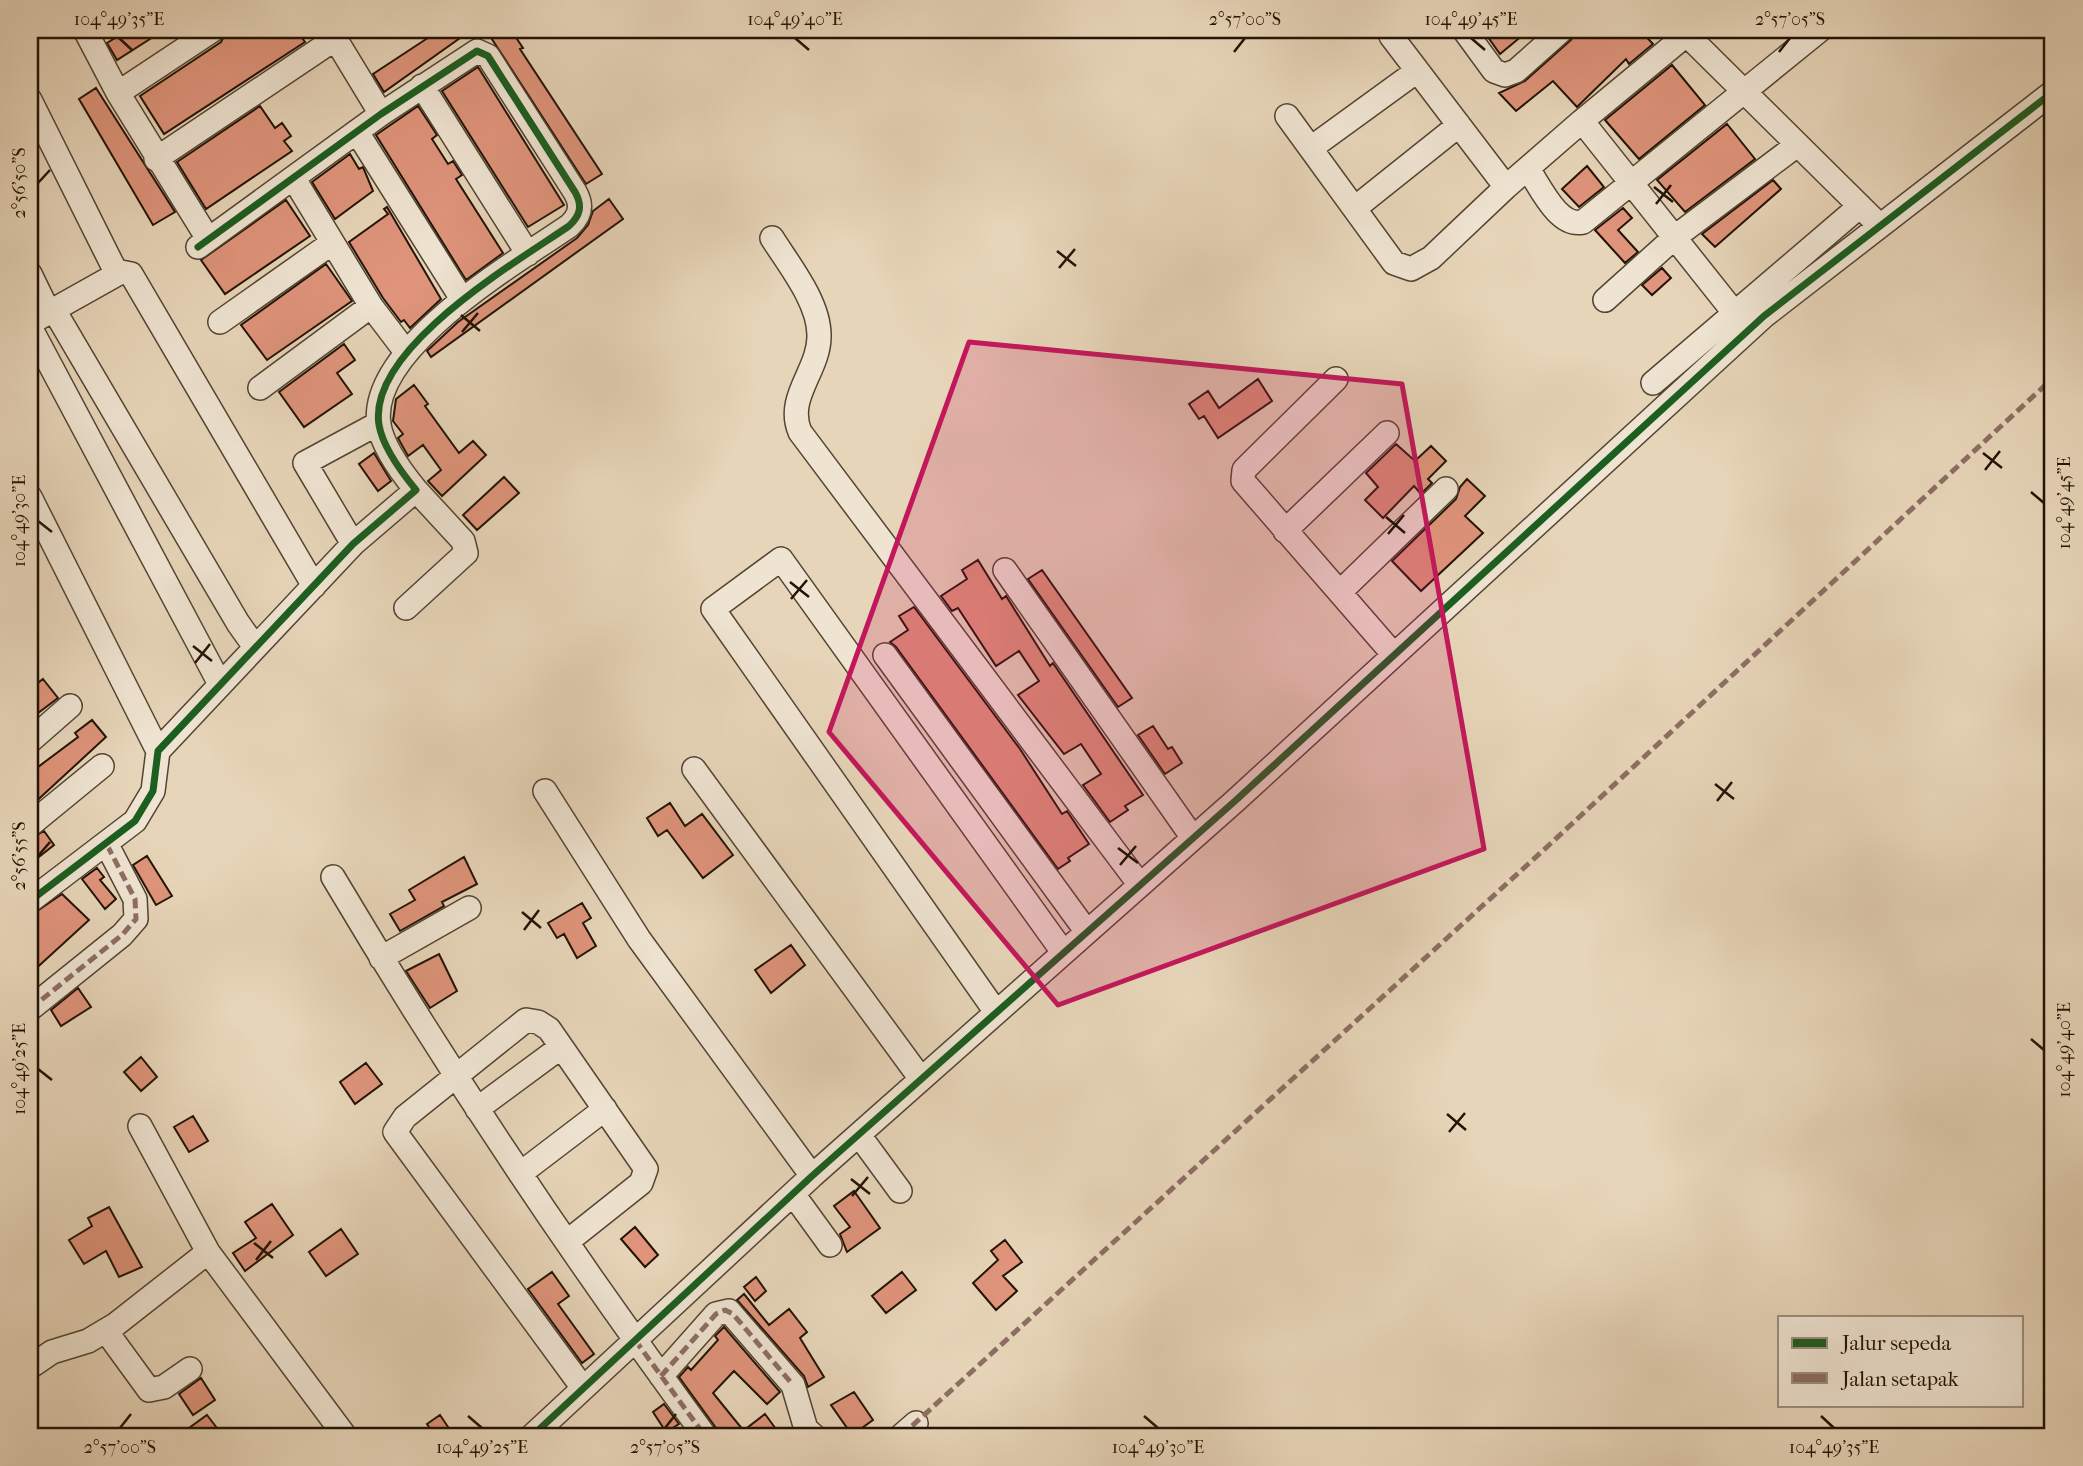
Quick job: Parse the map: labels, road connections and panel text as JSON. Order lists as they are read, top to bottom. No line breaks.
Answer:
{"legend":["Jalur sepeda","Jalan setapak"],"coordinates":["104°49'35\"E","104°49'40\"E","2°57'00\"S","104°49'45\"E","2°57'05\"S","2°56'50\"S","104°49'30\"E","2°56'55\"S","104°49'25\"E"]}
